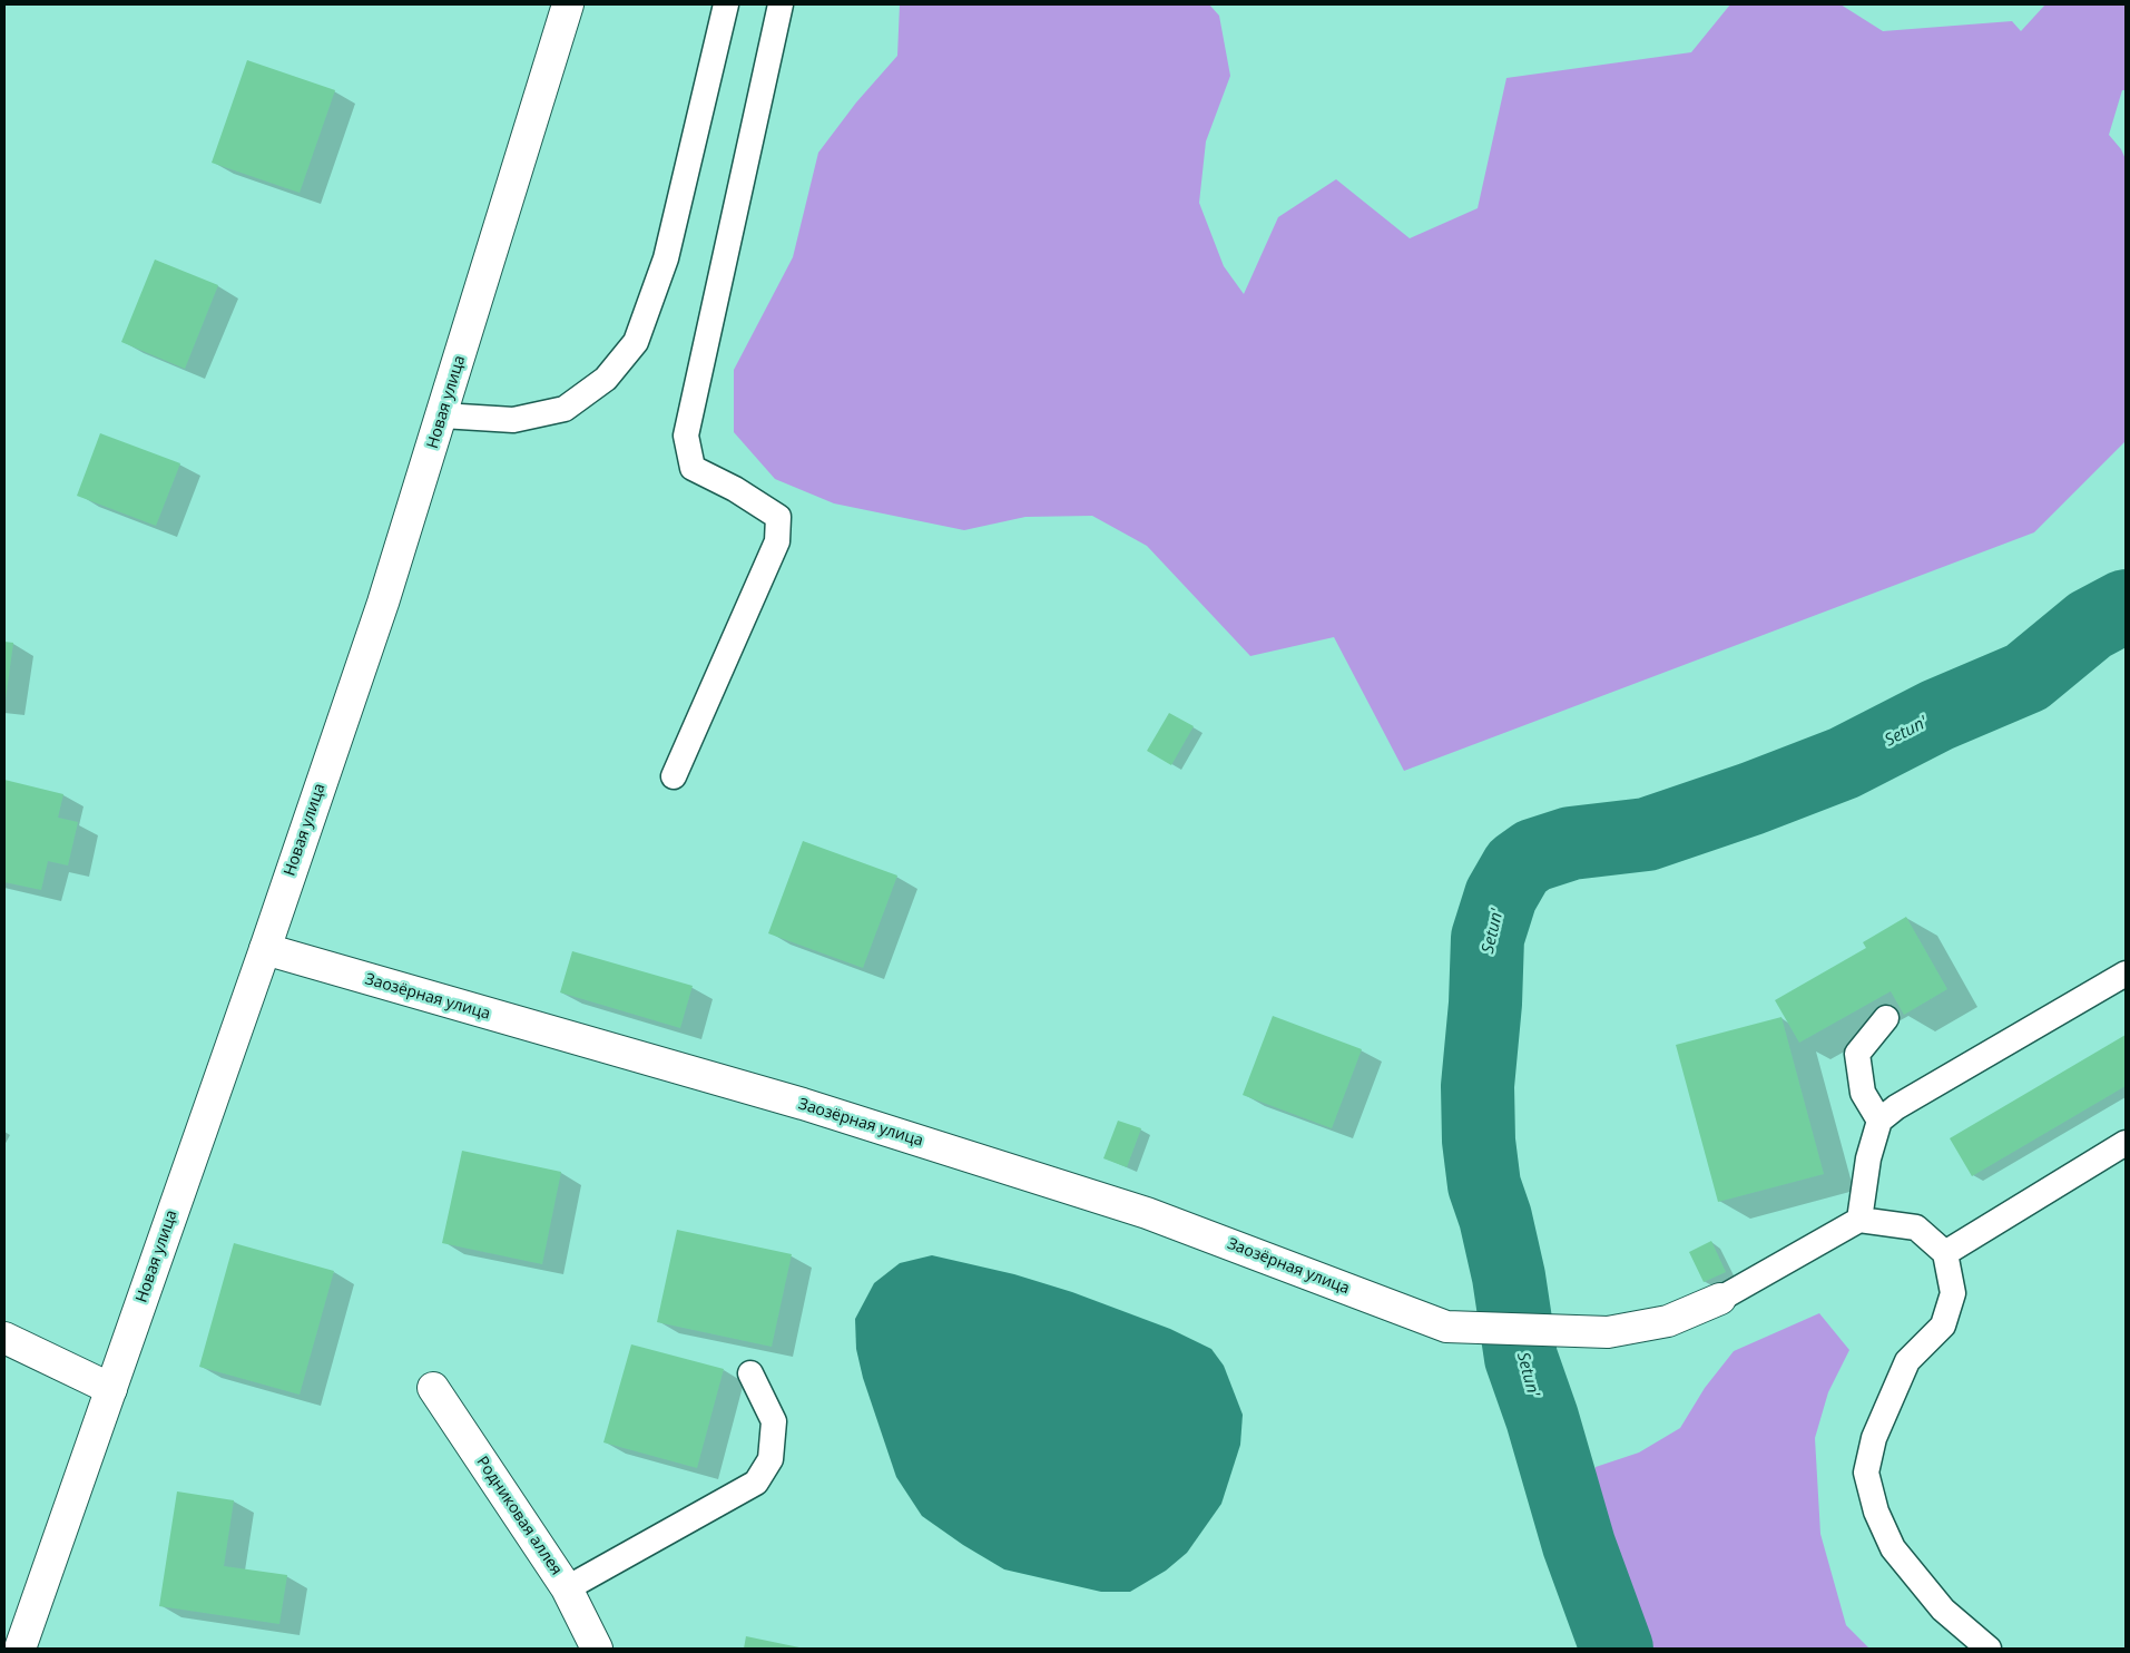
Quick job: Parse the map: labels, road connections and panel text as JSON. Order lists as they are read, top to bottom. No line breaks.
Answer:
{"streets":{"street":["Новая улица","Заозёрная улица","Родниковая аллея"]},"crossings":[["Новая улица","Заозёрная улица"]],"water":["Setun'"]}
